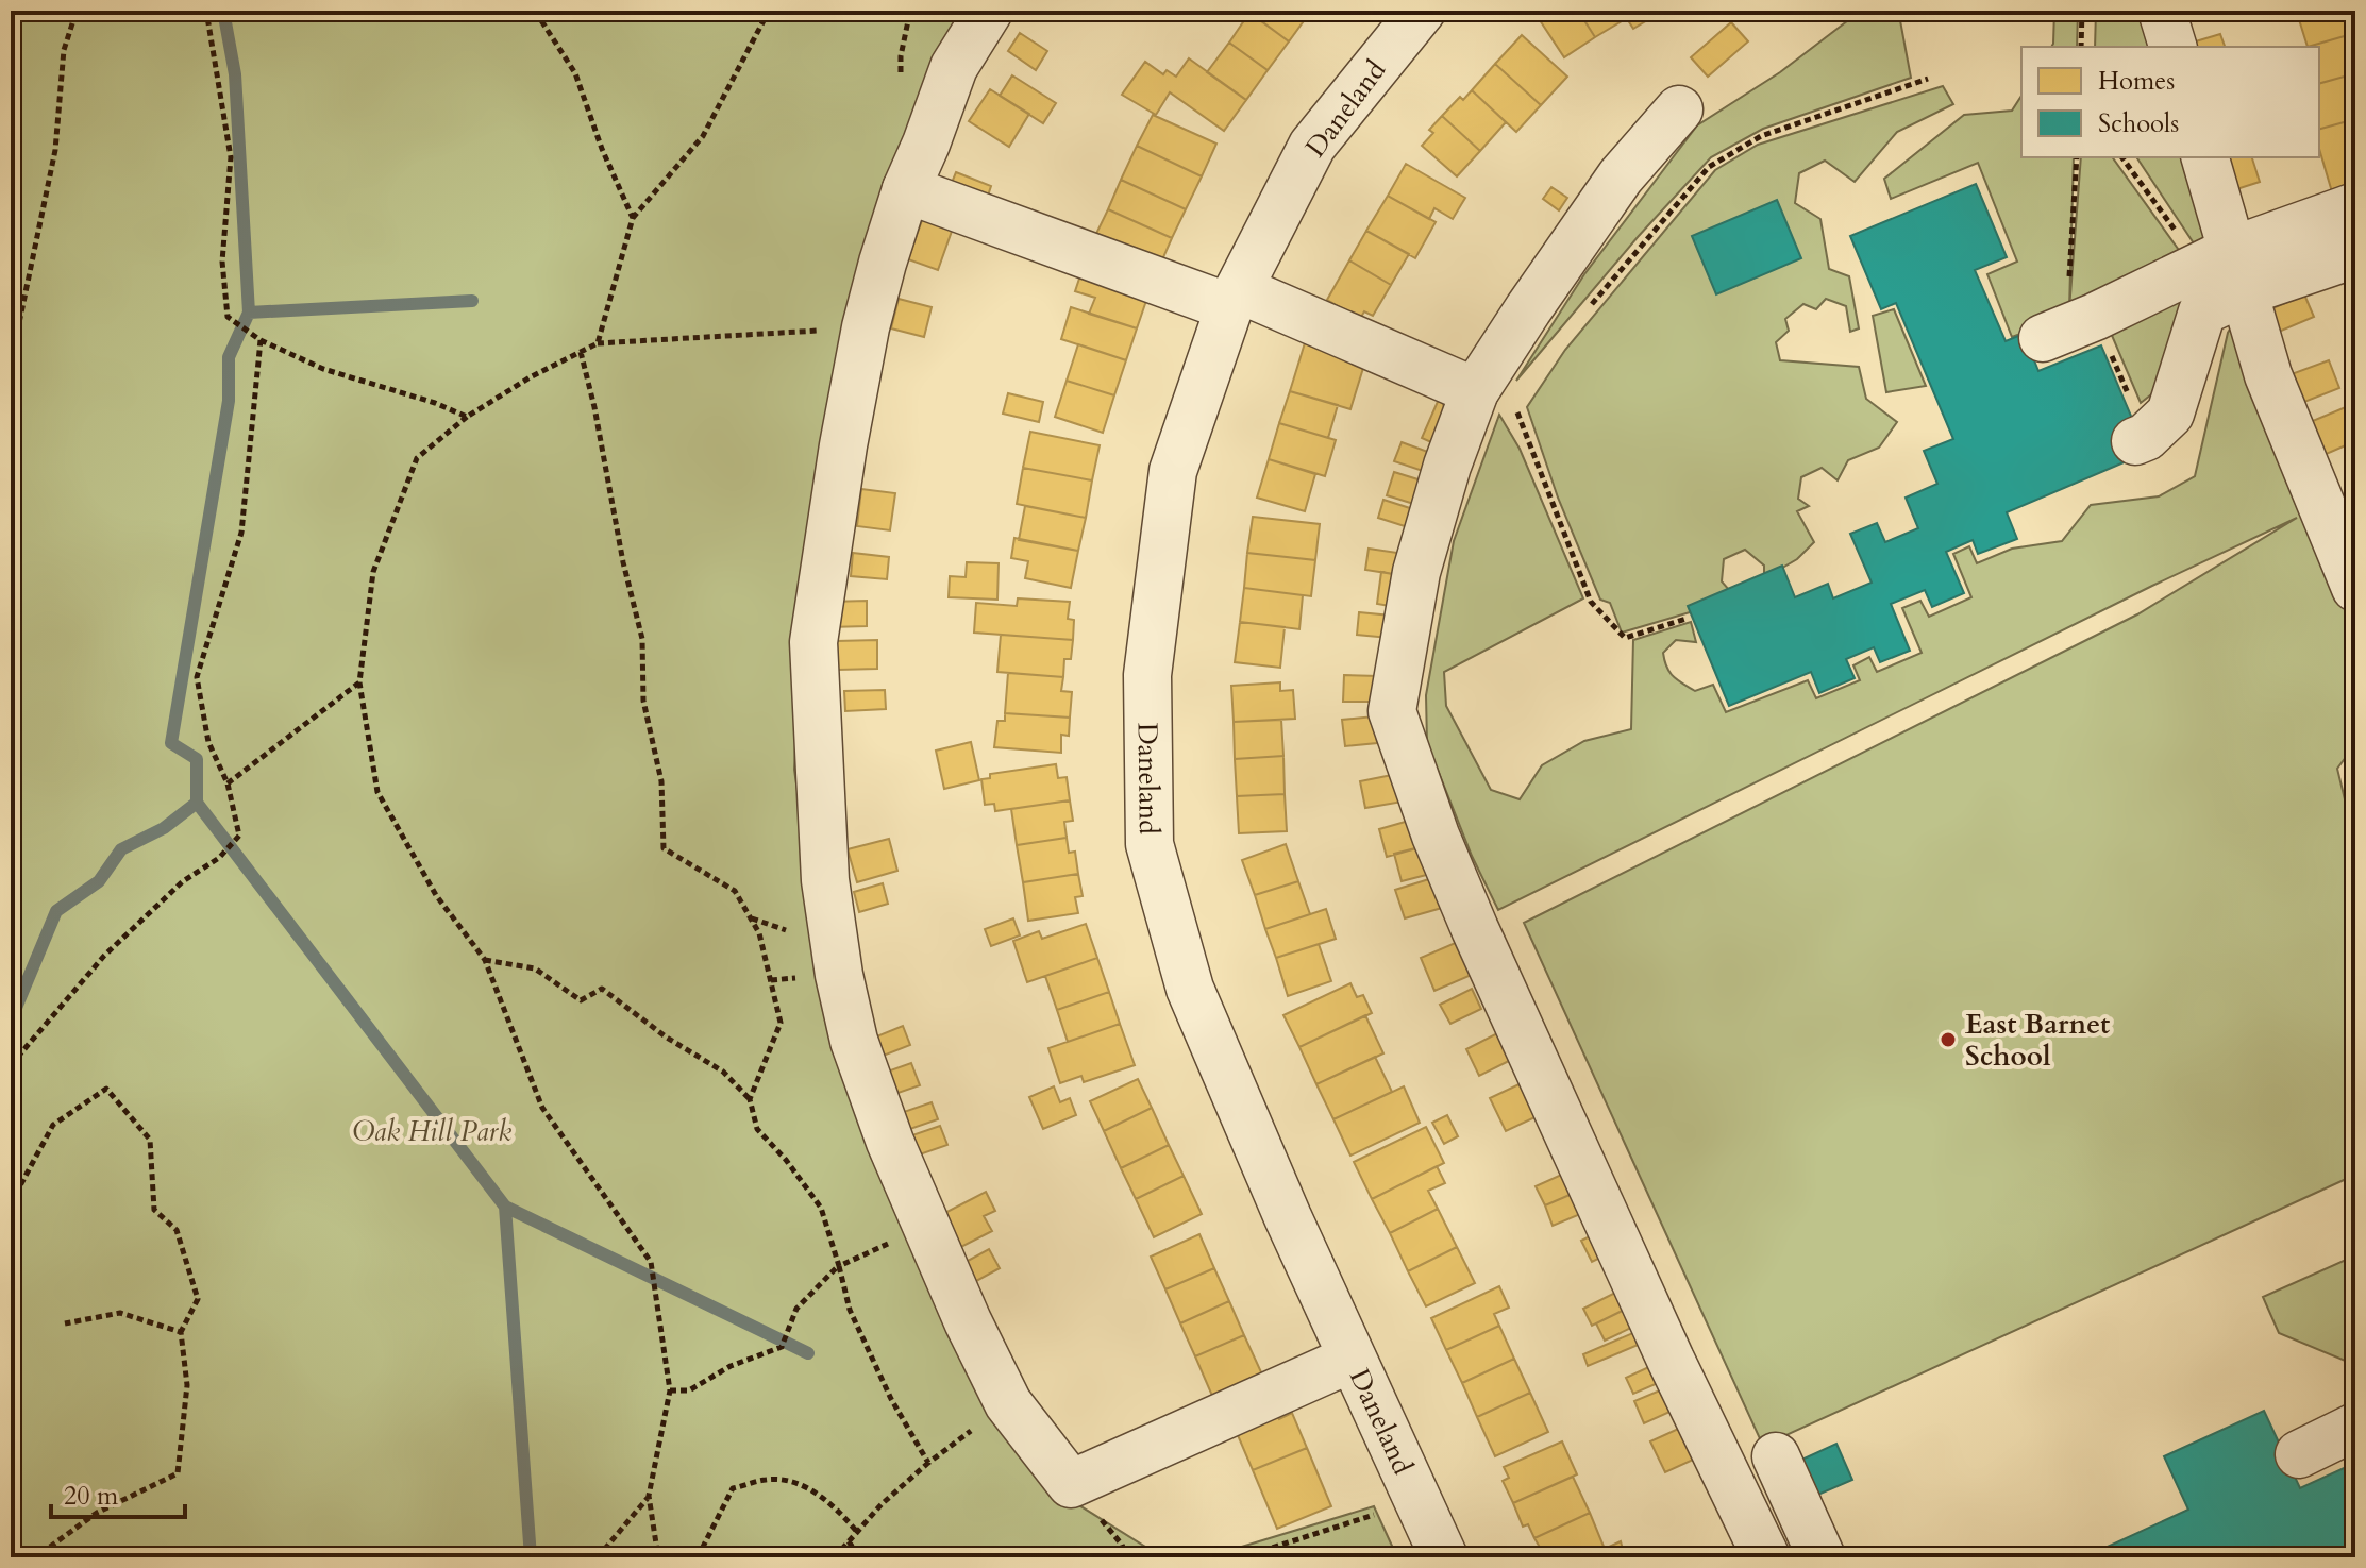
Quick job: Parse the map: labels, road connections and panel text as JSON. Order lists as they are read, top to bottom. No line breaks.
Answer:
{"streets":{"street":["Daneland"]},"parks":["Oak Hill Park"],"places":["East Barnet School"],"legend":["Homes","Schools"],"scale_bar":"20 m"}
